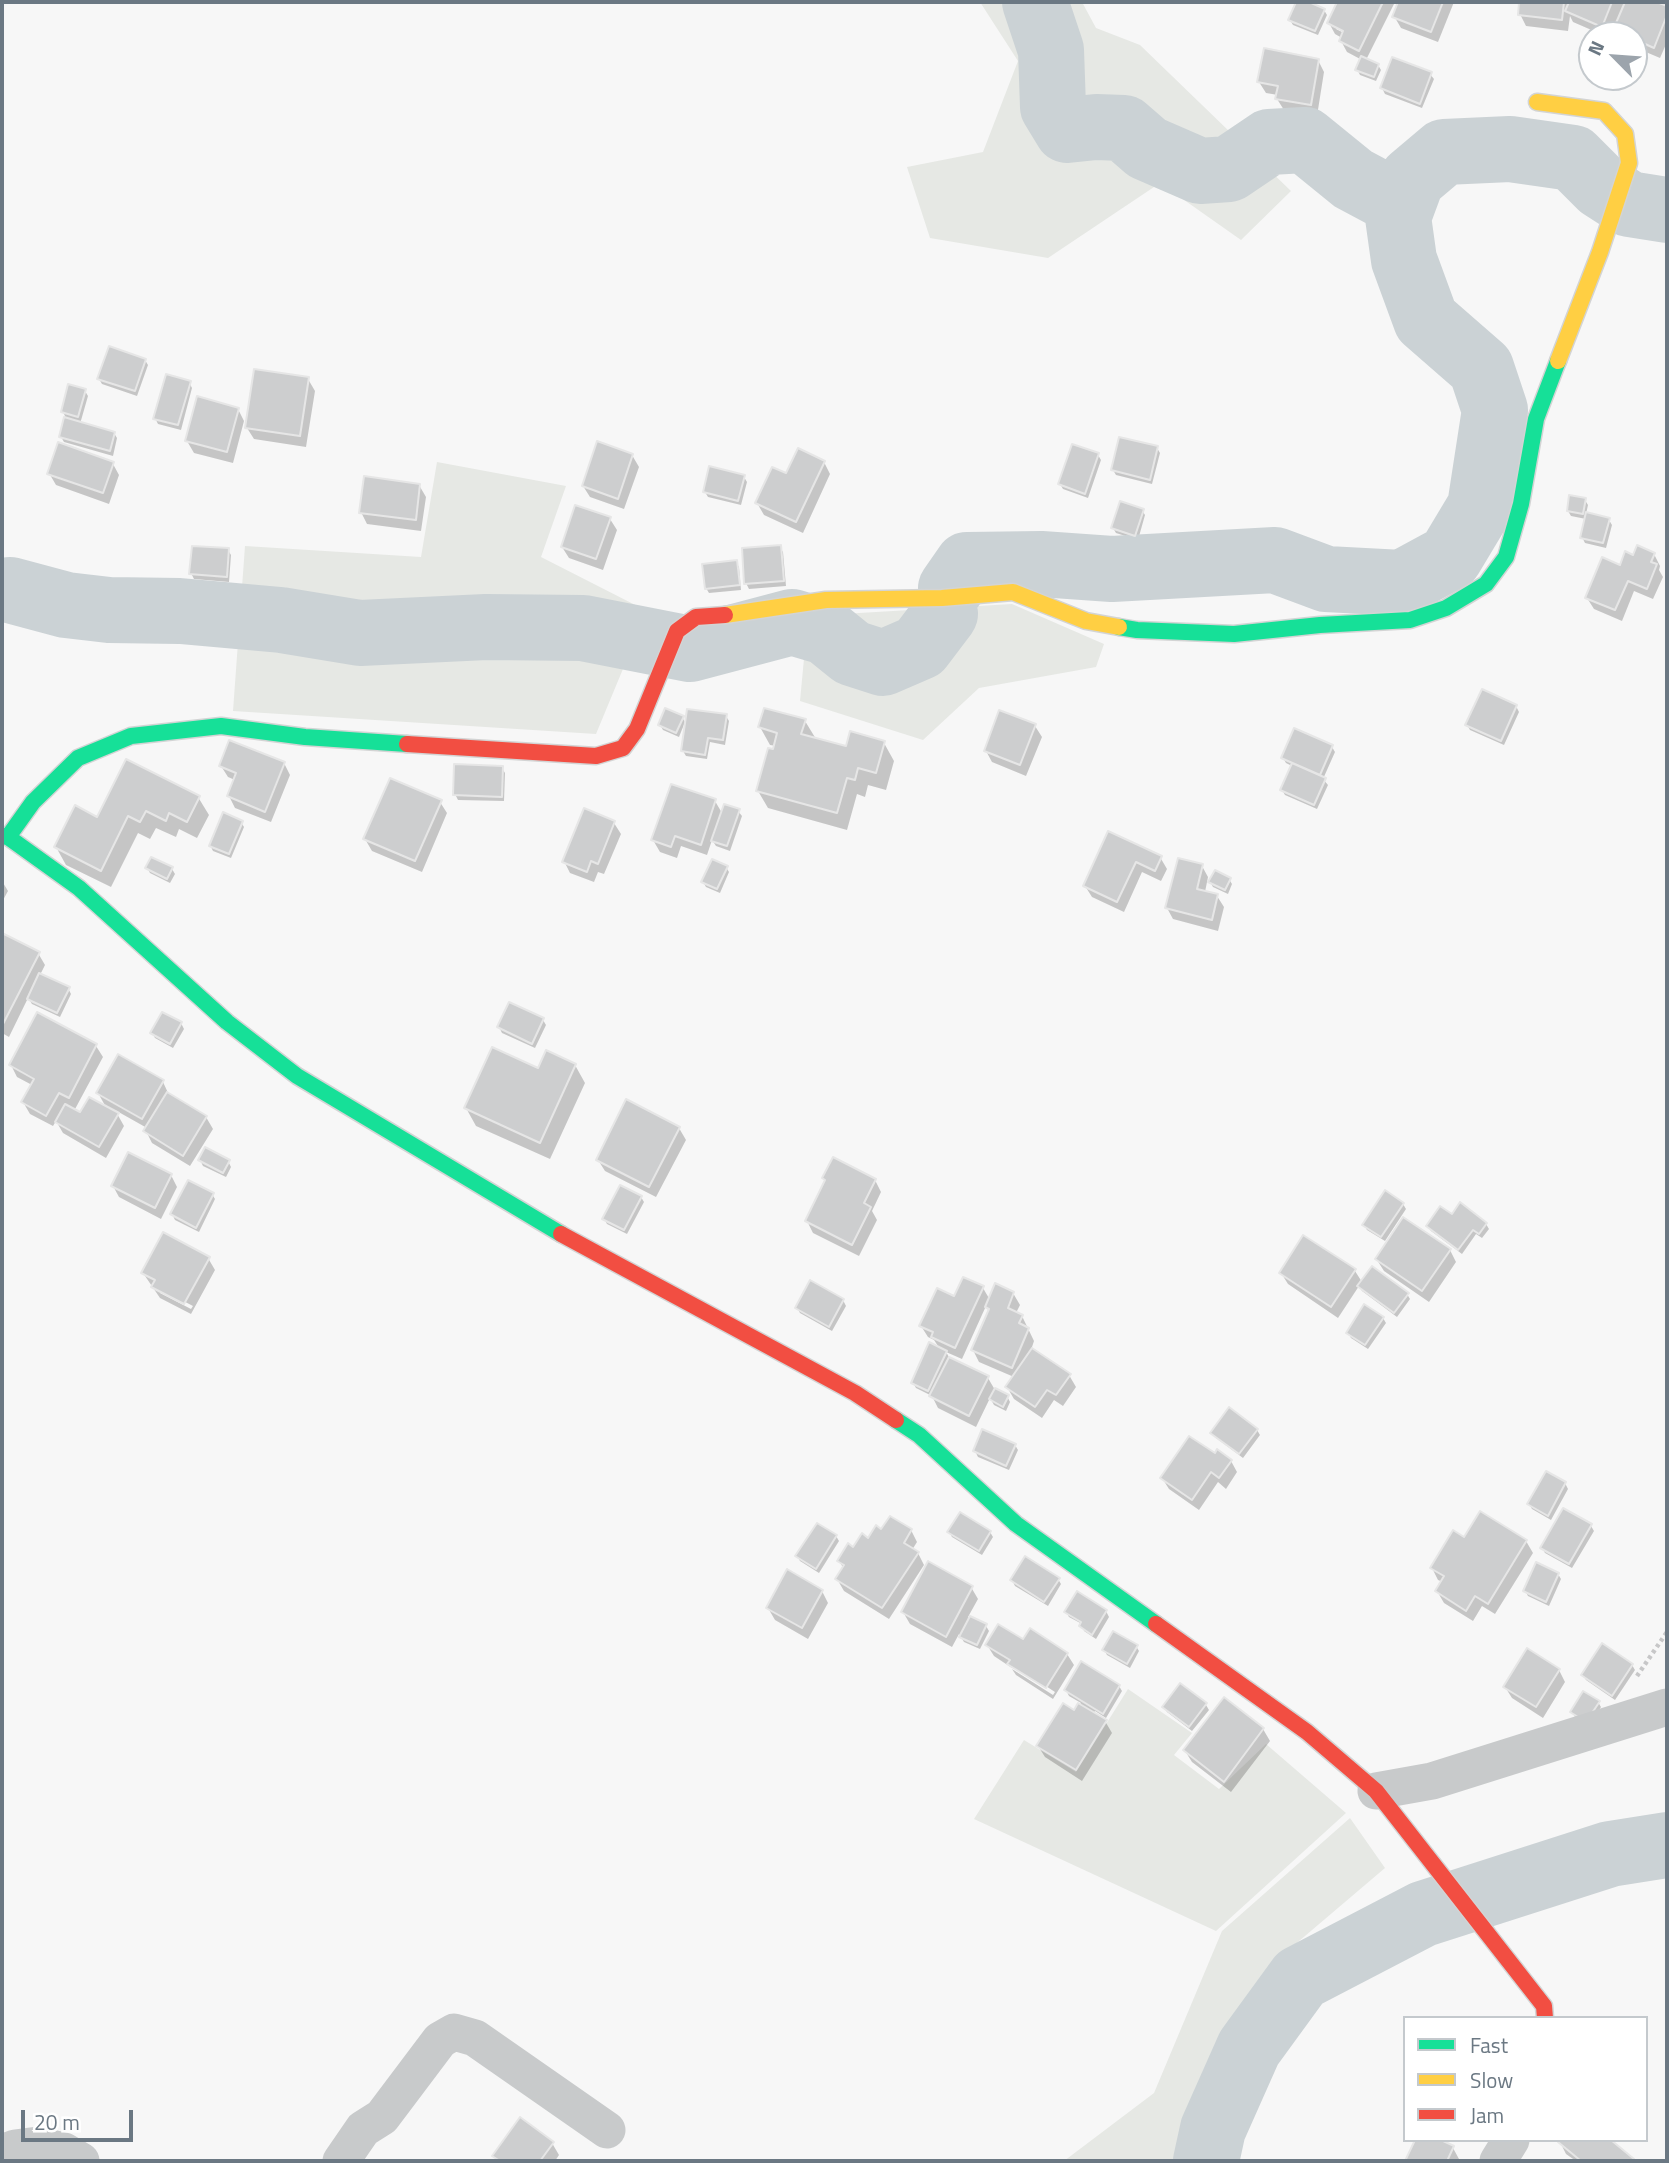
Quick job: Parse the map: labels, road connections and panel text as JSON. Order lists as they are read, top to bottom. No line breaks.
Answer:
{"legend":["Fast","Slow","Jam"],"scale_bar":"20 m","north":"top left"}
